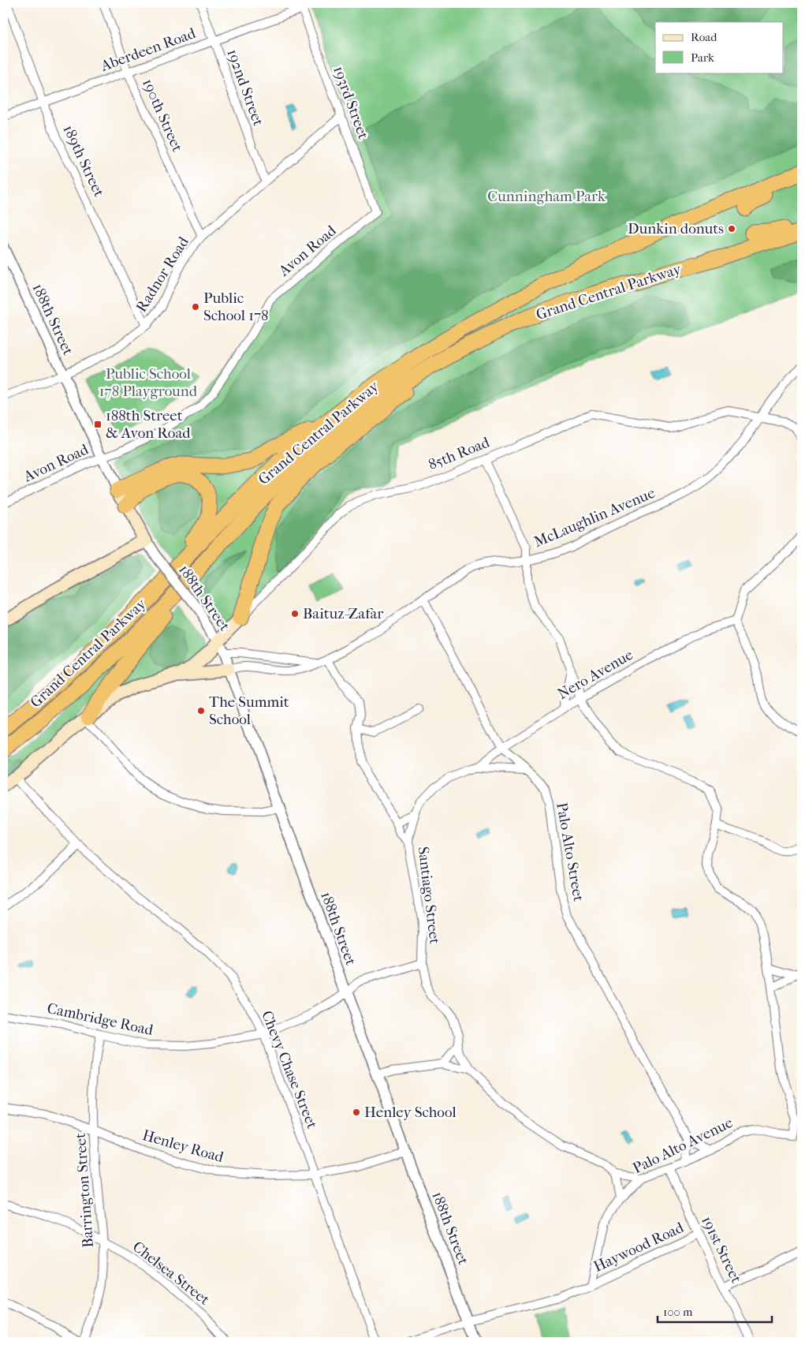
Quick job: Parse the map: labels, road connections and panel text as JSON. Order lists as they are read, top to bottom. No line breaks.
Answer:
{"streets":{"highway":["Grand Central Parkway"],"main road":["85th Road"],"street":["Aberdeen Road","192nd Street","193rd Street","190th Street","189th Street","Avon Road","Radnor Road","188th Street","McLaughlin Avenue","Nero Avenue","Palo Alto Street","Santiago Street","Cambridge Road","Chevy Chase Street","Palo Alto Avenue","Henley Road","Barrington Street","Haywood Road","191st Street","Chelsea Street"]},"crossings":[["Aberdeen Road","192nd Street"],["Aberdeen Road","193rd Street"],["Aberdeen Road","190th Street"],["Aberdeen Road","189th Street"],["192nd Street","Radnor Road"],["193rd Street","Avon Road"],["193rd Street","Radnor Road"],["190th Street","Radnor Road"],["189th Street","Radnor Road"],["Avon Road","188th Street"],["Radnor Road","188th Street"],["188th Street","85th Road"],["188th Street","McLaughlin Avenue"],["188th Street","Cambridge Road"],["188th Street","Henley Road"],["85th Road","McLaughlin Avenue"],["McLaughlin Avenue","Palo Alto Street"],["McLaughlin Avenue","Santiago Street"],["Nero Avenue","Palo Alto Street"],["Nero Avenue","Santiago Street"],["Santiago Street","Cambridge Road"],["Santiago Street","Palo Alto Avenue"],["Cambridge Road","Chevy Chase Street"],["Cambridge Road","Barrington Street"],["Chevy Chase Street","Henley Road"],["Palo Alto Avenue","Haywood Road"],["Palo Alto Avenue","191st Street"],["Henley Road","Barrington Street"],["Barrington Street","Chelsea Street"],["Haywood Road","191st Street"]],"parks":["Cunningham Park","Public School 178 Playground"],"places":{"other":["Dunkin donuts","Public School 178","Baituz-Zafar","The Summit School","Henley School"],"transit":["188th Street & Avon Road"]},"legend":["Road","Park"],"scale_bar":"100 m"}
